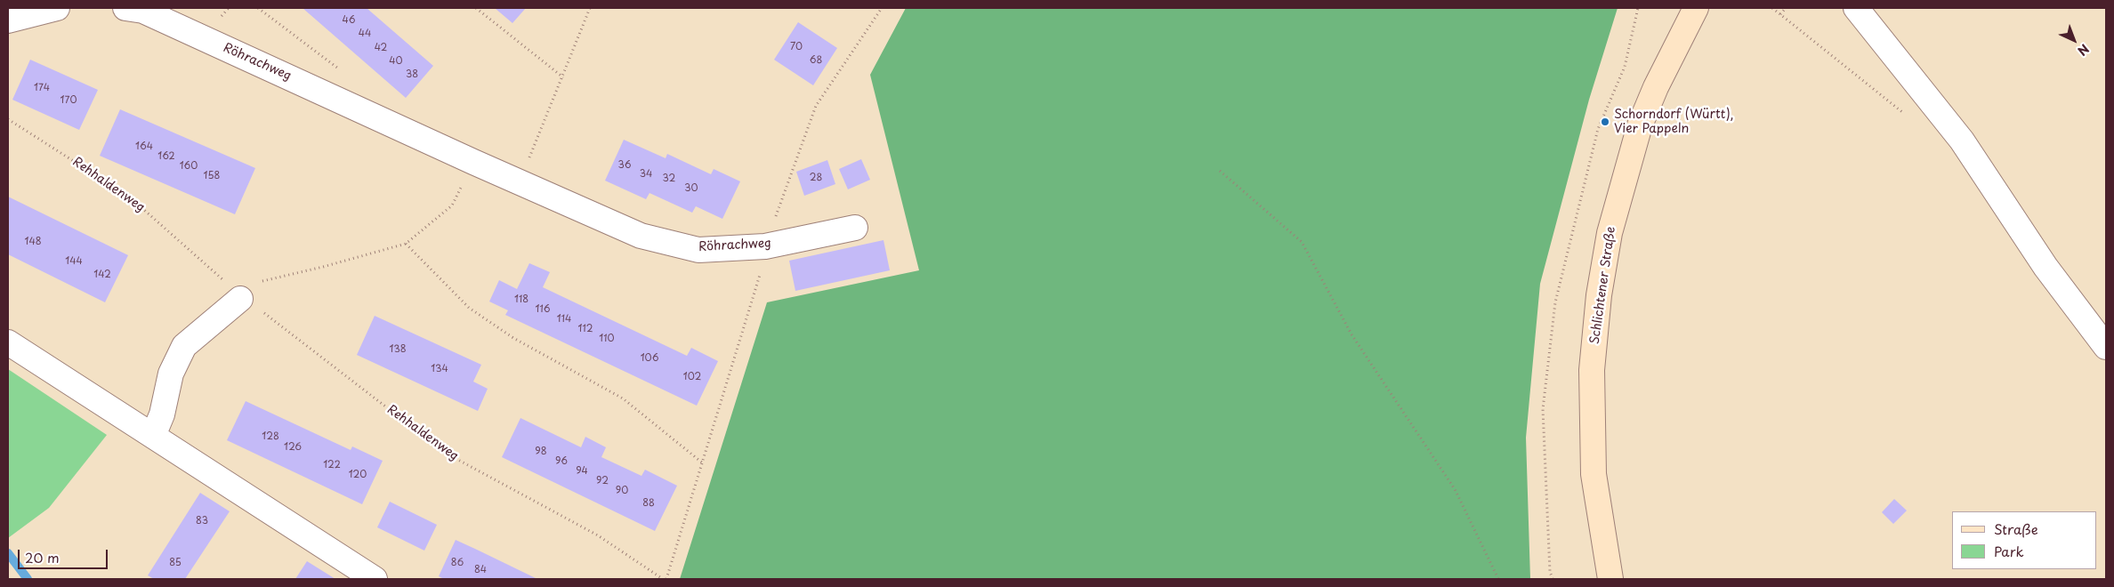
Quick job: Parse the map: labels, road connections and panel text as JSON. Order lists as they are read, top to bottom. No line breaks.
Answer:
{"streets":{"main road":["Schlichtener Straße"],"street":["Röhrachweg"],"path":["Rehhaldenweg"]},"places":["Schorndorf (Württ), Vier Pappeln"],"house_numbers":["46","44","70","42","68","40","38","174","170","164","162","36","160","34","158","28","32","30","148","144","142","118","116","114","112","110","138","106","134","102","128","126","98","96","122","94","120","92","90","88","83","85","86","84"],"legend":["Straße","Park"],"scale_bar":"20 m","north":"bottom right"}
